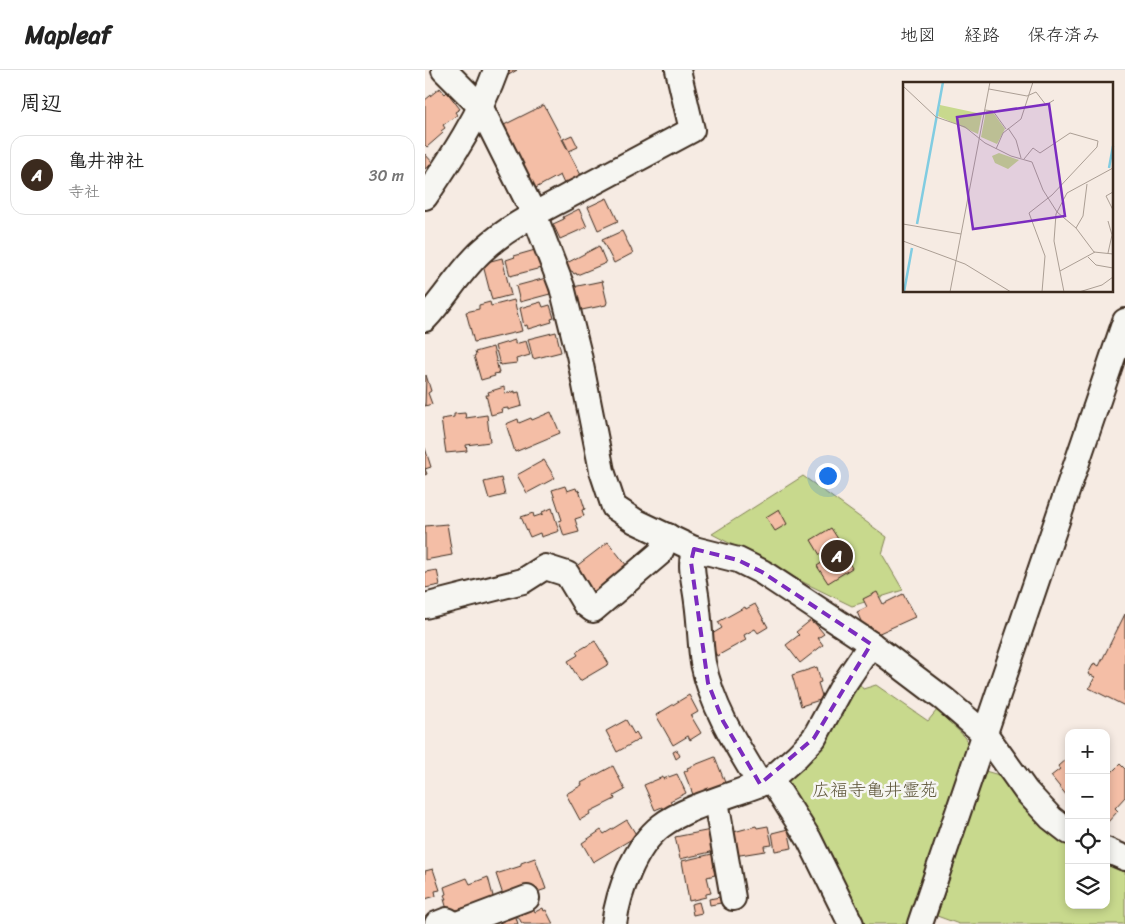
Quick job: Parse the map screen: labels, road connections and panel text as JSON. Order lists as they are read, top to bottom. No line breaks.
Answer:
{"parks":["広福寺亀井霊苑"],"page":{"header":"Mapleaf","nav":["地図","経路","保存済み"],"heading":"周辺","list":[{"mark":"A","name":"亀井神社","note":"寺社","value":"30 m"}],"pins":"A","map_buttons":["+","−"]}}
